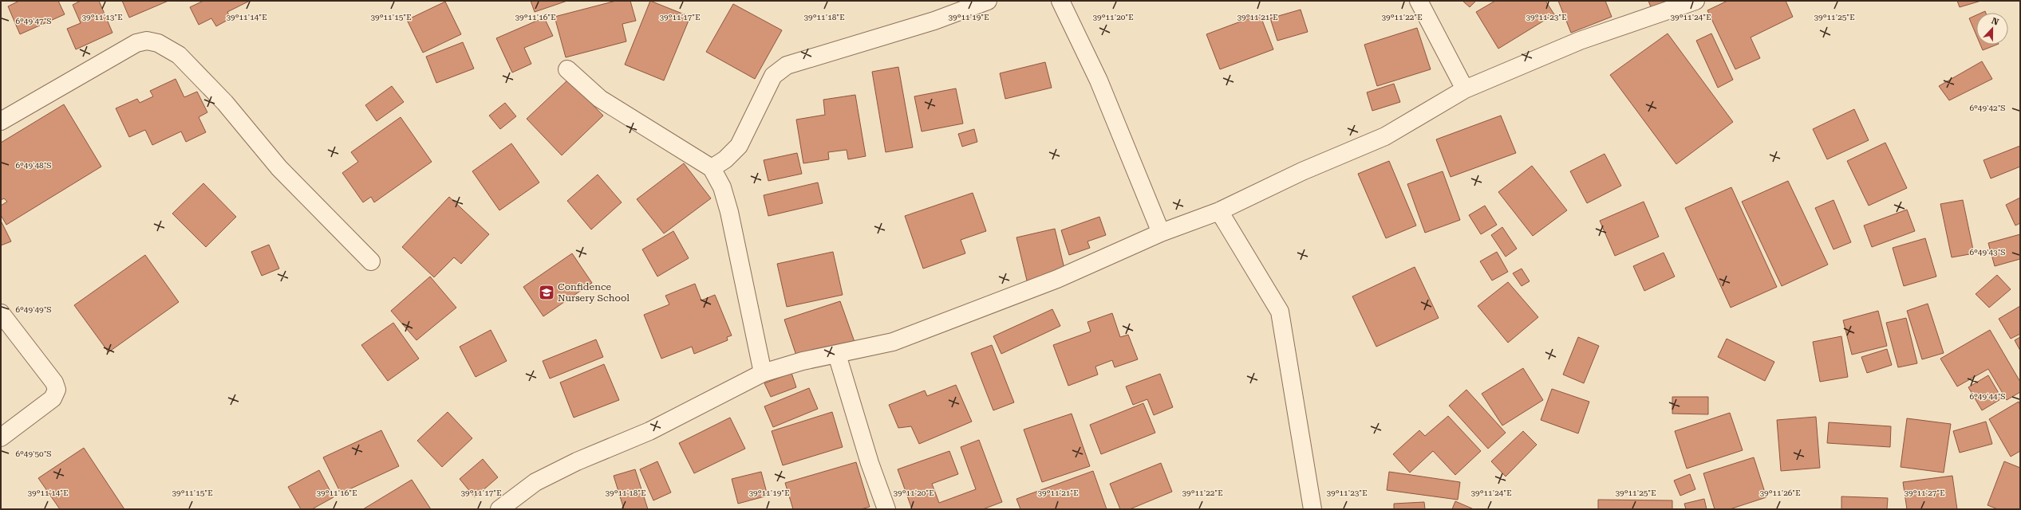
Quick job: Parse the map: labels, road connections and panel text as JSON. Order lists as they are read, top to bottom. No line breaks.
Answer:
{"places":{"school or university":["Confidence Nursery School"]},"north":"top","coordinates":["39°11'15\"E","39°11'17\"E","39°11'18\"E","39°11'19\"E","39°11'20\"E","39°11'21\"E","39°11'22\"E","39°11'23\"E","39°11'25\"E","39°11'13\"E","39°11'14\"E","39°11'16\"E","39°11'24\"E","6°49'47\"S","6°49'42\"S","6°49'48\"S","6°49'43\"S","6°49'49\"S","6°49'44\"S","6°49'50\"S","39°11'26\"E","39°11'27\"E"]}
